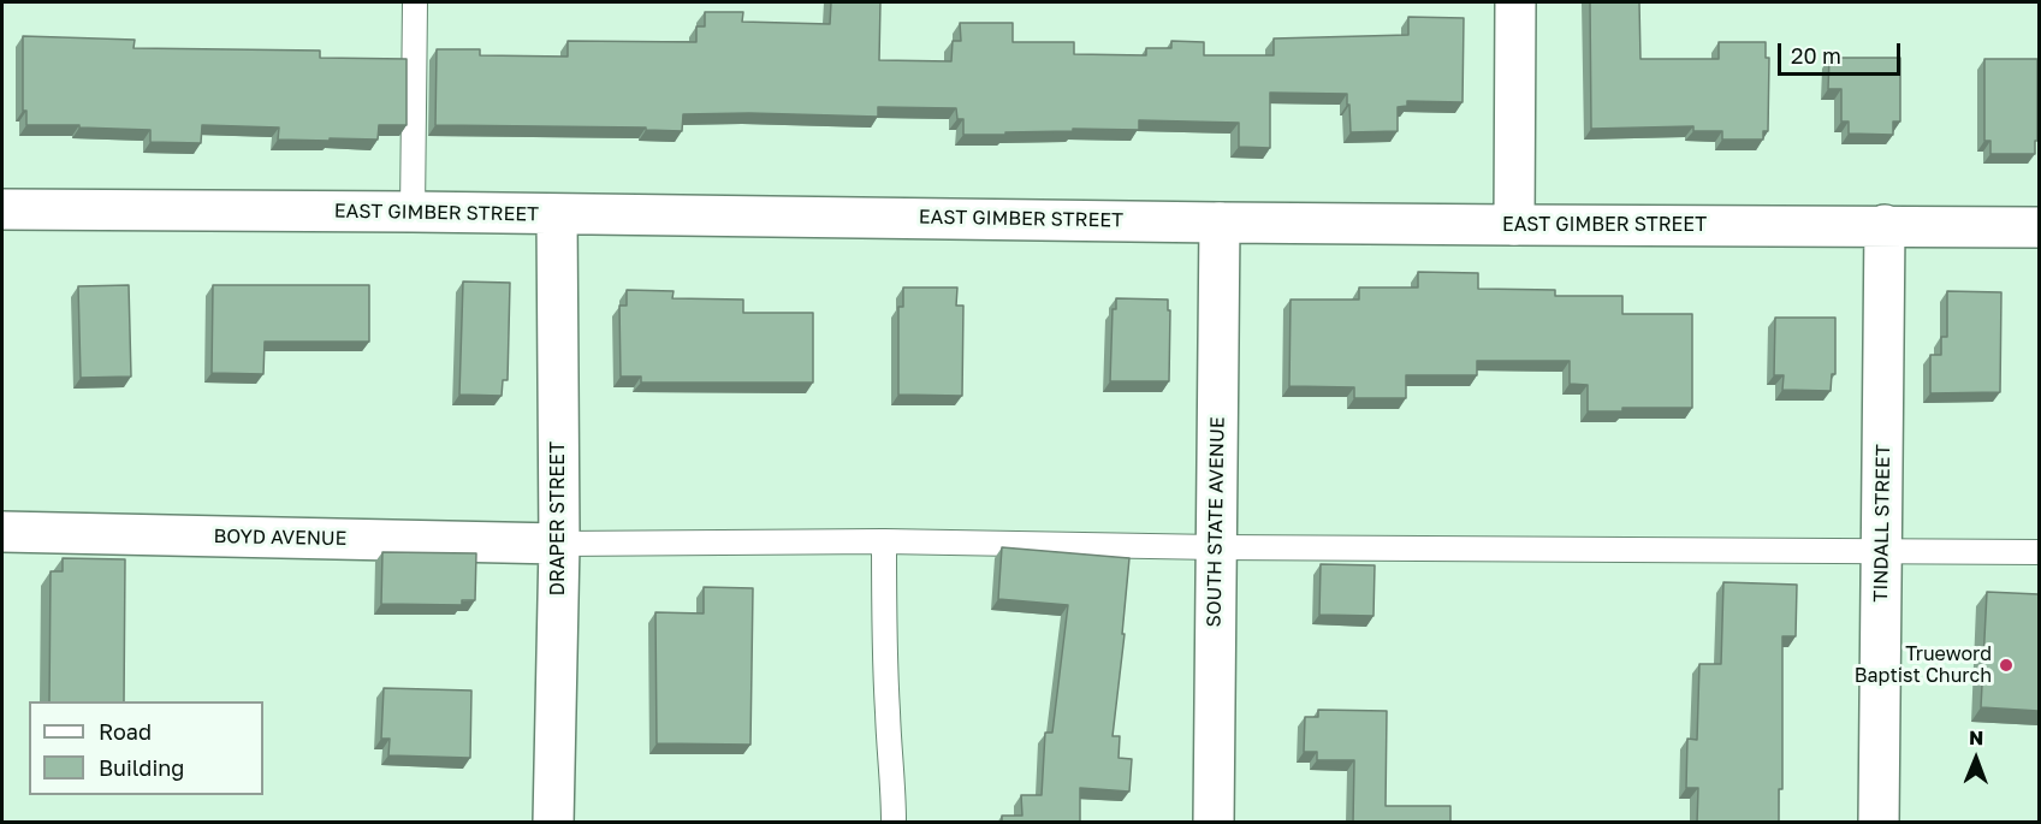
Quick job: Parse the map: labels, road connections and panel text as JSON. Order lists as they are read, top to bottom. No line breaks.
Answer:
{"streets":{"street":["EAST GIMBER STREET","DRAPER STREET","SOUTH STATE AVENUE","TINDALL STREET","BOYD AVENUE"]},"crossings":[["EAST GIMBER STREET","DRAPER STREET"],["EAST GIMBER STREET","SOUTH STATE AVENUE"],["EAST GIMBER STREET","TINDALL STREET"],["DRAPER STREET","BOYD AVENUE"]],"places":["Trueword Baptist Church"],"legend":["Road","Building"],"scale_bar":"20 m","north":"top"}
